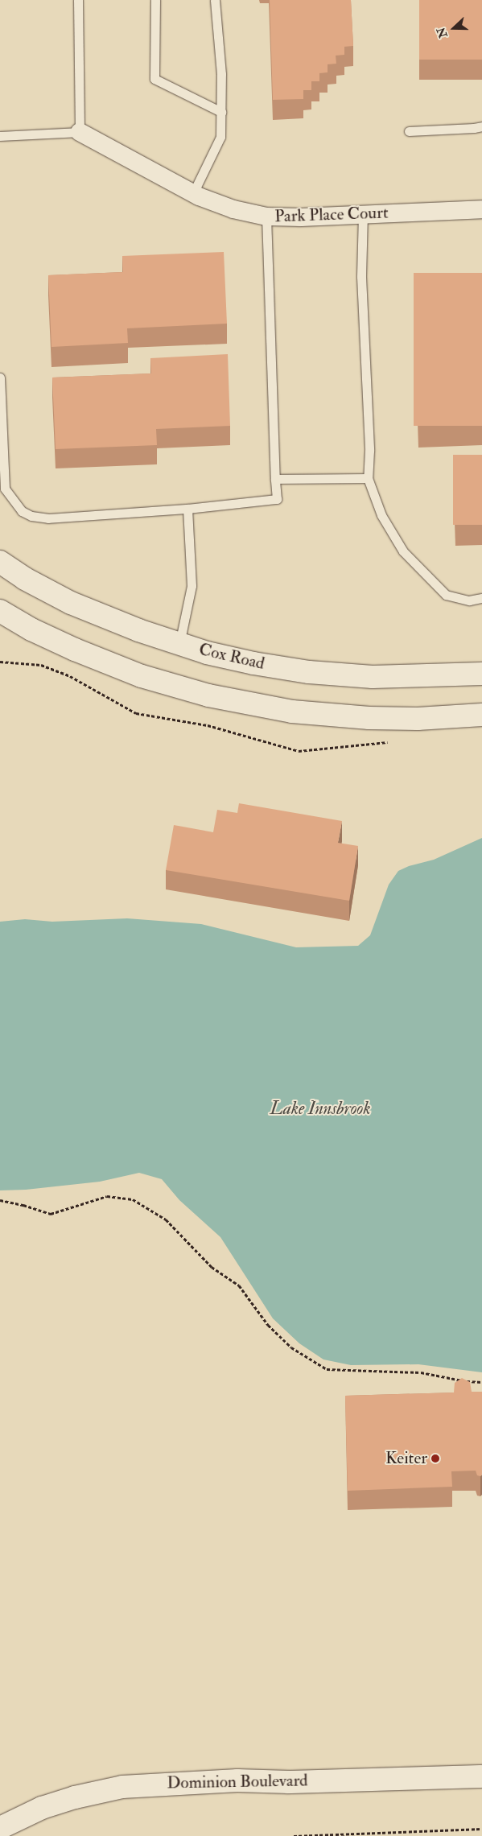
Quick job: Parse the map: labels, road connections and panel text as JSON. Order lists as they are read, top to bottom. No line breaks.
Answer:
{"streets":{"main road":["Cox Road","Dominion Boulevard"],"street":["Park Place Court"]},"water":["Lake Innsbrook"],"places":["Keiter"],"north":"left"}
